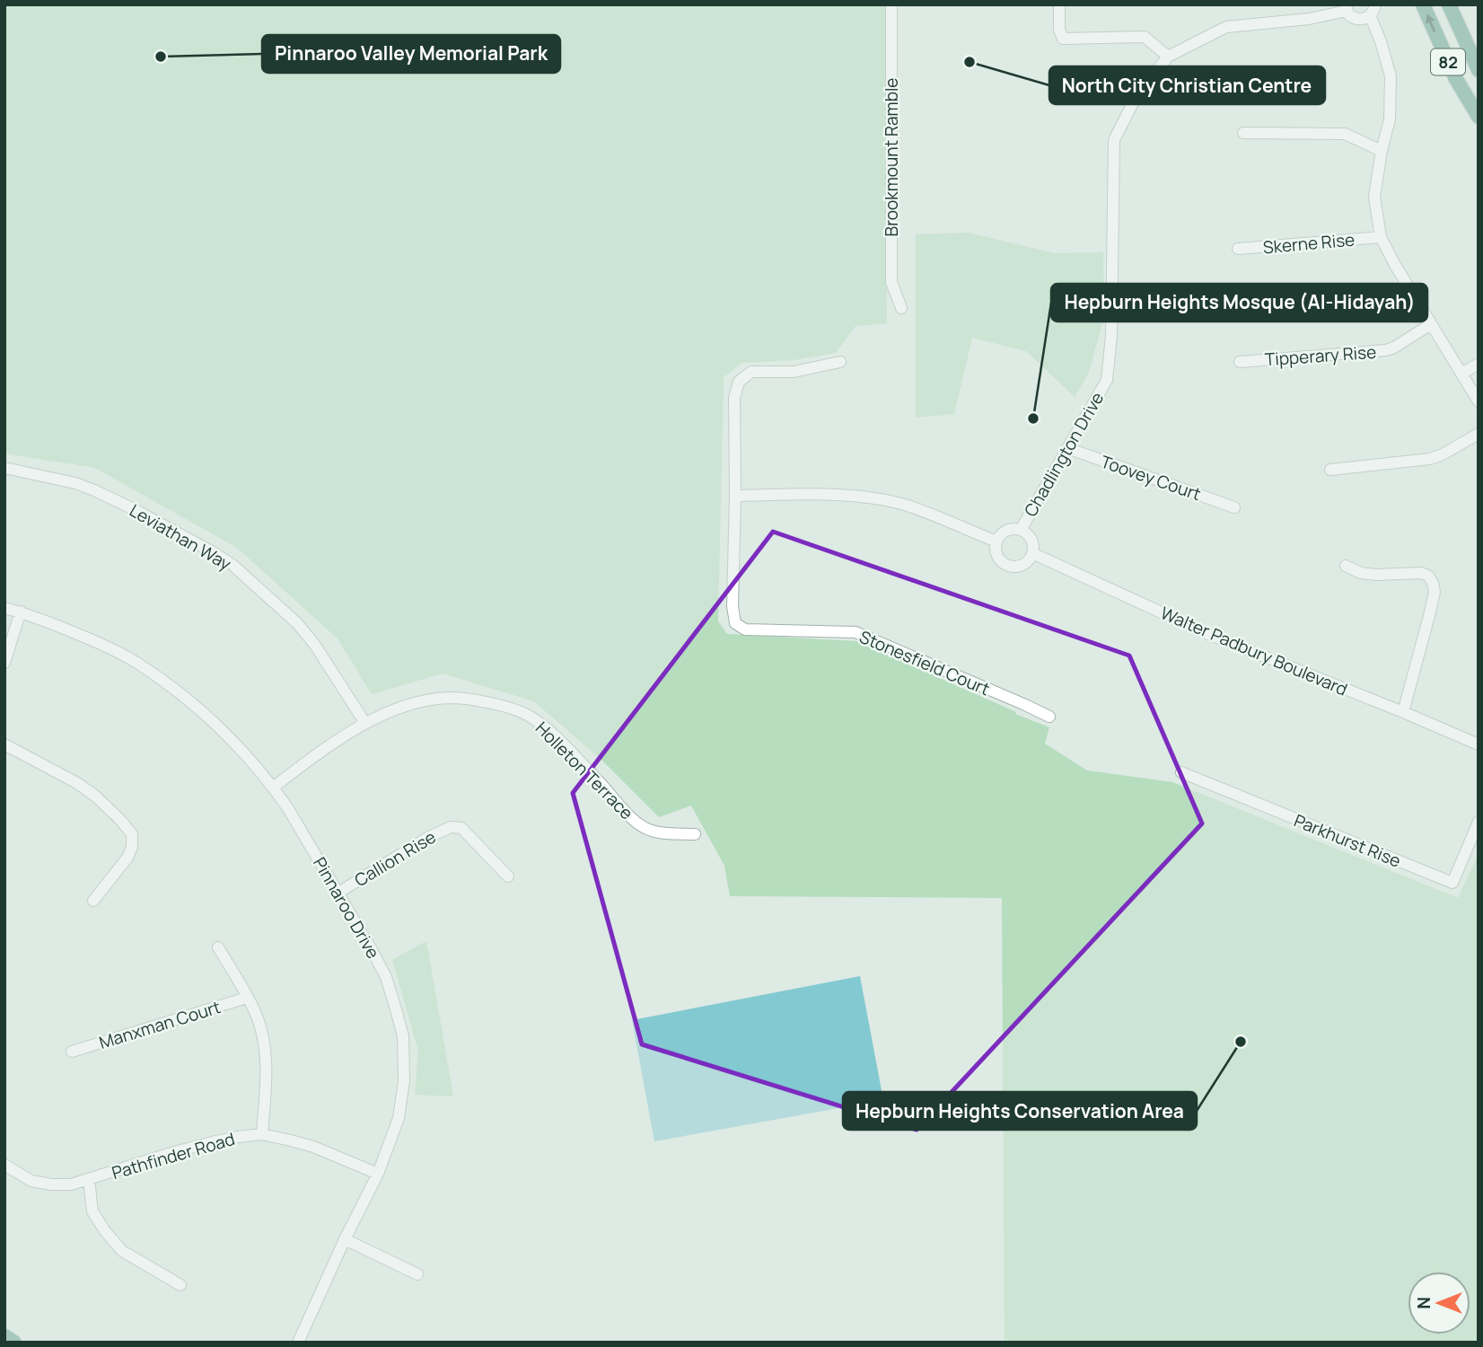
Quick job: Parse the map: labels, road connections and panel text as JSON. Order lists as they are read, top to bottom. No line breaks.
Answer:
{"streets":{"main road":["82"],"street":["Brookmount Ramble","Skerne Rise","Tipperary Rise","Chadlington Drive","Toovey Court","Leviathan Way","Walter Padbury Boulevard","Stonesfield Court","Holleton Terrace","Parkhurst Rise","Callion Rise","Pinnaroo Drive","Manxman Court","Pathfinder Road"]},"crossings":[["Chadlington Drive","Toovey Court"],["Chadlington Drive","Walter Padbury Boulevard"],["Leviathan Way","Holleton Terrace"],["Holleton Terrace","Pinnaroo Drive"],["Callion Rise","Pinnaroo Drive"],["Pinnaroo Drive","Pathfinder Road"]],"places":["Pinnaroo Valley Memorial Park","North City Christian Centre","Hepburn Heights Mosque (Al-Hidayah)","Hepburn Heights Conservation Area"],"north":"left"}
